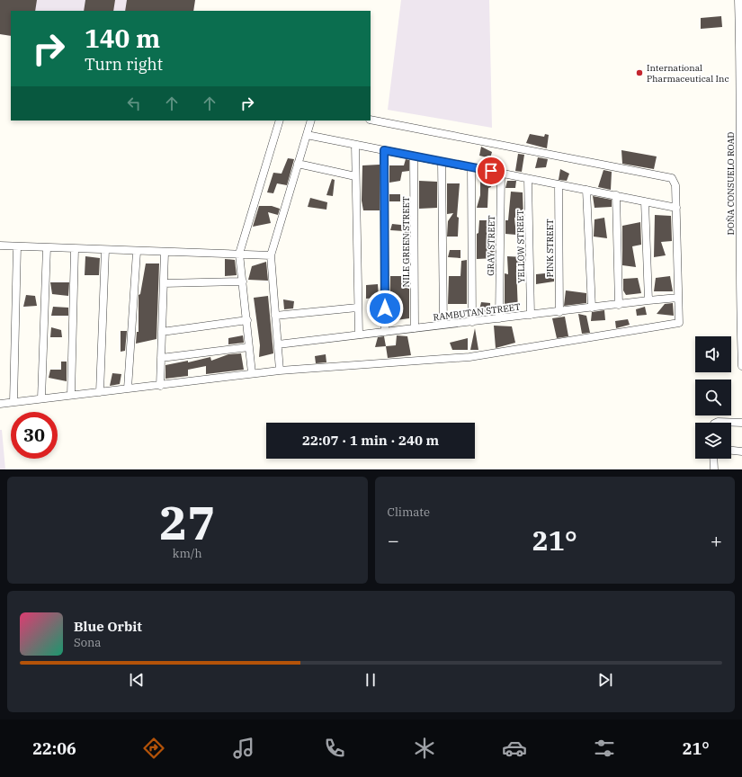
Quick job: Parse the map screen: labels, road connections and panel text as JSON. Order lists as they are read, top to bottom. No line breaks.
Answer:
{"streets":{"street":["DOÑA CONSUELO ROAD","NILE GREEN STREET","GRAY STREET","YELLOW STREET","PINK STREET","RAMBUTAN STREET"]},"crossings":[["NILE GREEN STREET","RAMBUTAN STREET"],["GRAY STREET","RAMBUTAN STREET"],["YELLOW STREET","RAMBUTAN STREET"],["PINK STREET","RAMBUTAN STREET"]],"places":["International Pharmaceutical Inc"],"page":{"turn":["140 m","Turn right"],"limit":"30","trip":"22:07 · 1 min · 240 m","tile":[["27","km/h"],"Climate"],"heat":["−","21°","+"],"song":["Blue Orbit","Sona"],"tabs":["22:06","21°"]}}
